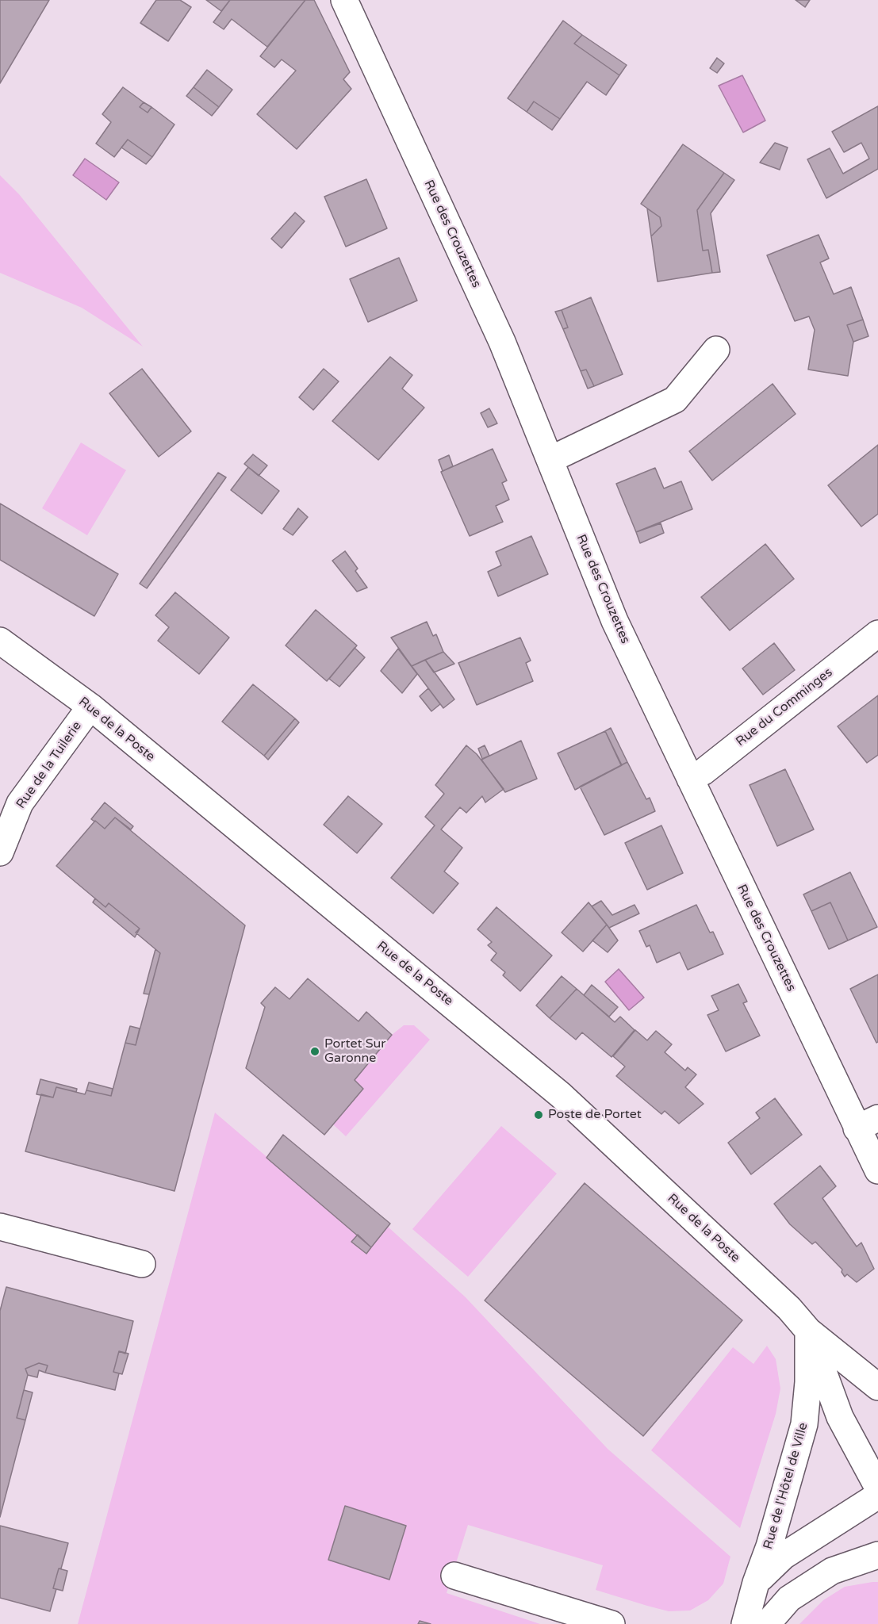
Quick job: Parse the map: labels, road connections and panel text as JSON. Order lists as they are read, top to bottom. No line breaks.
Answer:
{"streets":{"street":["Rue des Crouzettes","Rue du Comminges","Rue de la Poste","Rue de la Tuilerie","Rue de l'Hôtel de Ville"]},"crossings":[["Rue des Crouzettes","Rue du Comminges"],["Rue de la Poste","Rue de la Tuilerie"],["Rue de la Poste","Rue de l'Hôtel de Ville"]],"places":["Portet Sur Garonne","Poste de Portet"]}
